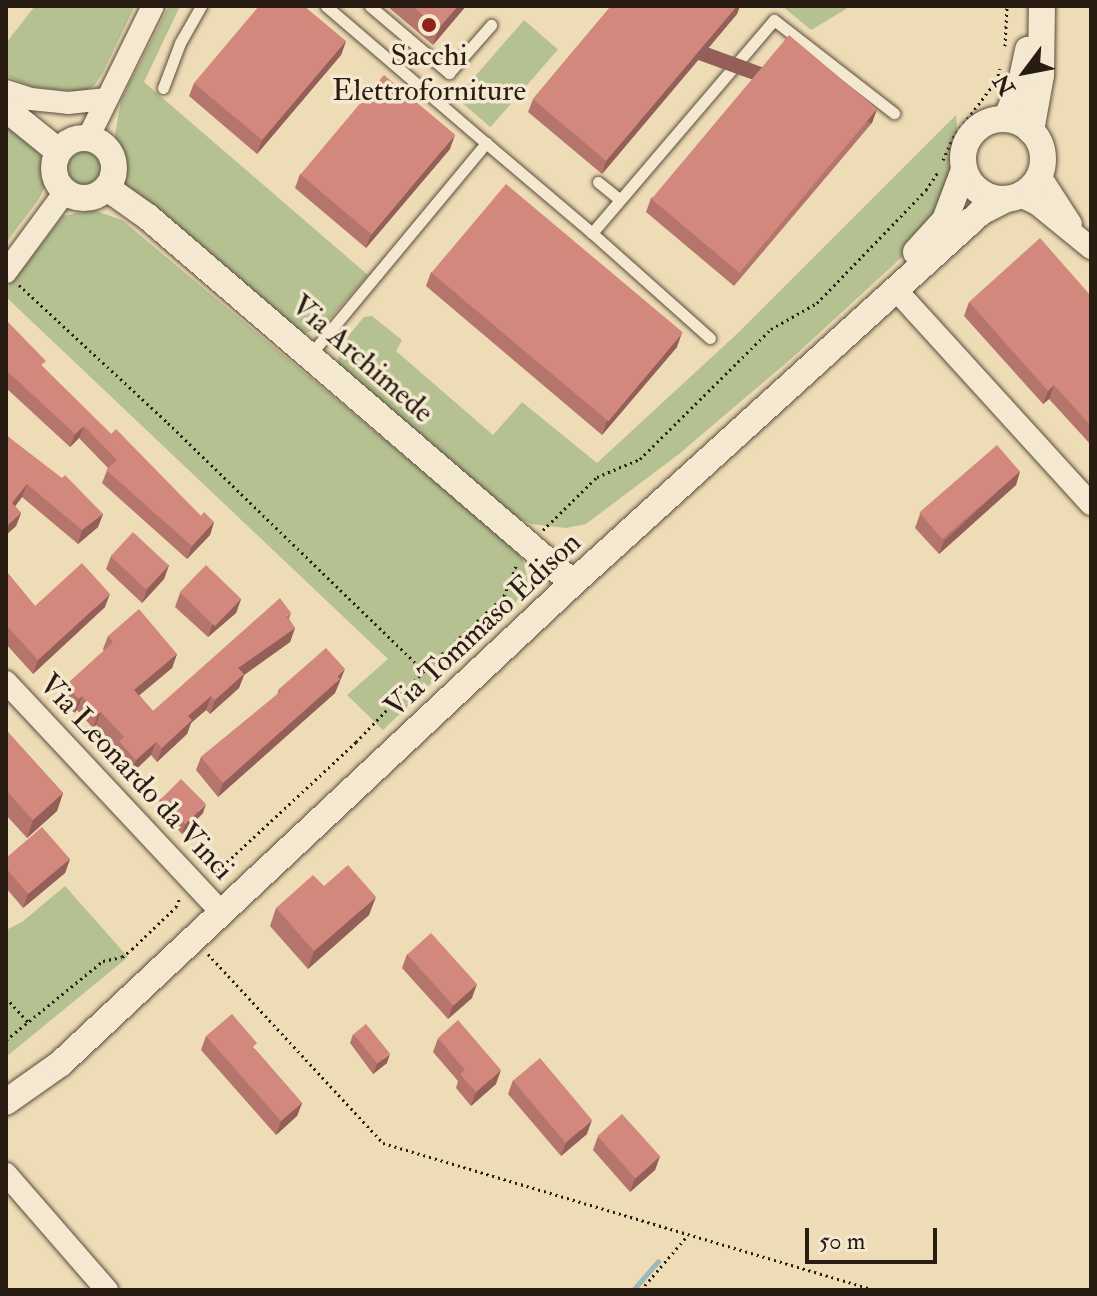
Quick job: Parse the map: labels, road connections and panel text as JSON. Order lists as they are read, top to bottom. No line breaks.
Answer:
{"streets":{"street":["Via Archimede","Via Tommaso Edison","Via Leonardo da Vinci"]},"crossings":[["Via Archimede","Via Tommaso Edison"],["Via Tommaso Edison","Via Leonardo da Vinci"]],"places":["Sacchi Elettroforniture"],"scale_bar":"50 m","north":"bottom left"}
